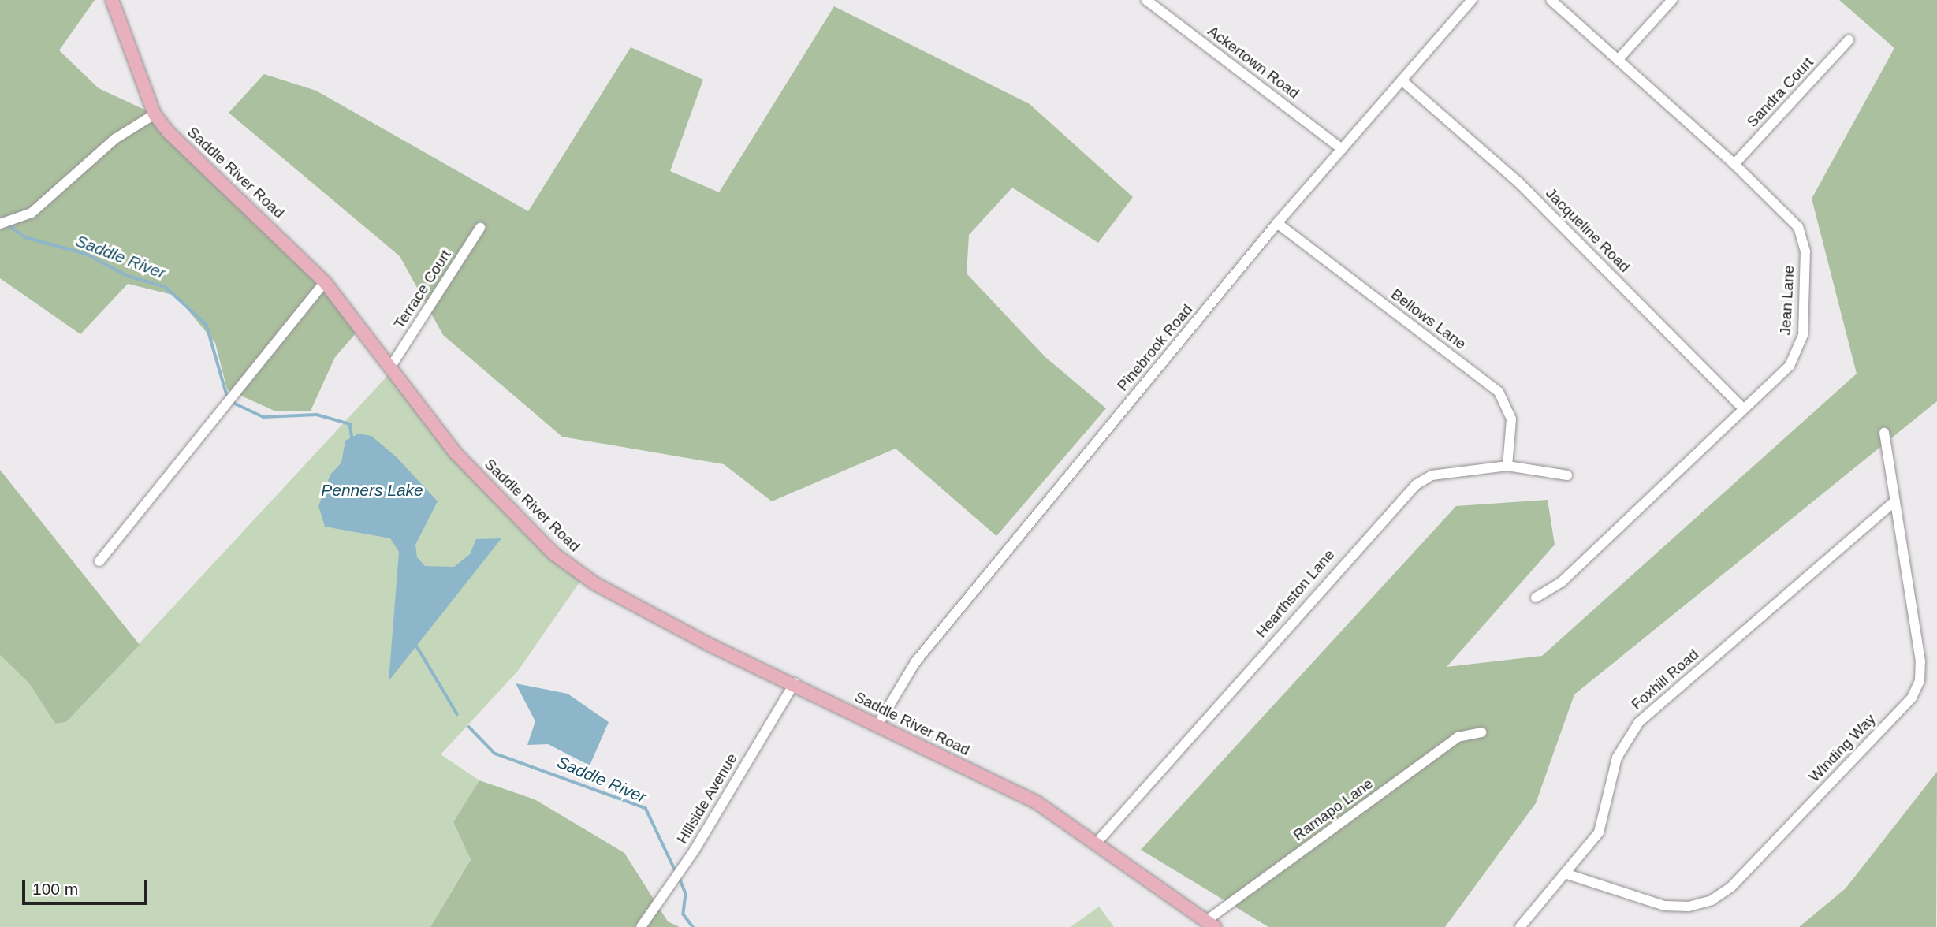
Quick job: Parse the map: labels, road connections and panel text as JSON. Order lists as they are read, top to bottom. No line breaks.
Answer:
{"streets":{"main road":["Saddle River Road"],"street":["Ackertown Road","Sandra Court","Jacqueline Road","Terrace Court","Jean Lane","Bellows Lane","Pinebrook Road","Hearthston Lane","Foxhill Road","Winding Way","Hillside Avenue","Ramapo Lane"]},"crossings":[["Ackertown Road","Pinebrook Road"],["Sandra Court","Jean Lane"],["Saddle River Road","Terrace Court"],["Saddle River Road","Pinebrook Road"],["Saddle River Road","Hearthston Lane"],["Saddle River Road","Hillside Avenue"],["Saddle River Road","Ramapo Lane"],["Jacqueline Road","Jean Lane"],["Jacqueline Road","Pinebrook Road"],["Bellows Lane","Pinebrook Road"],["Bellows Lane","Hearthston Lane"],["Foxhill Road","Winding Way"]],"water":["Saddle River","Penners Lake"],"scale_bar":"100 m"}
